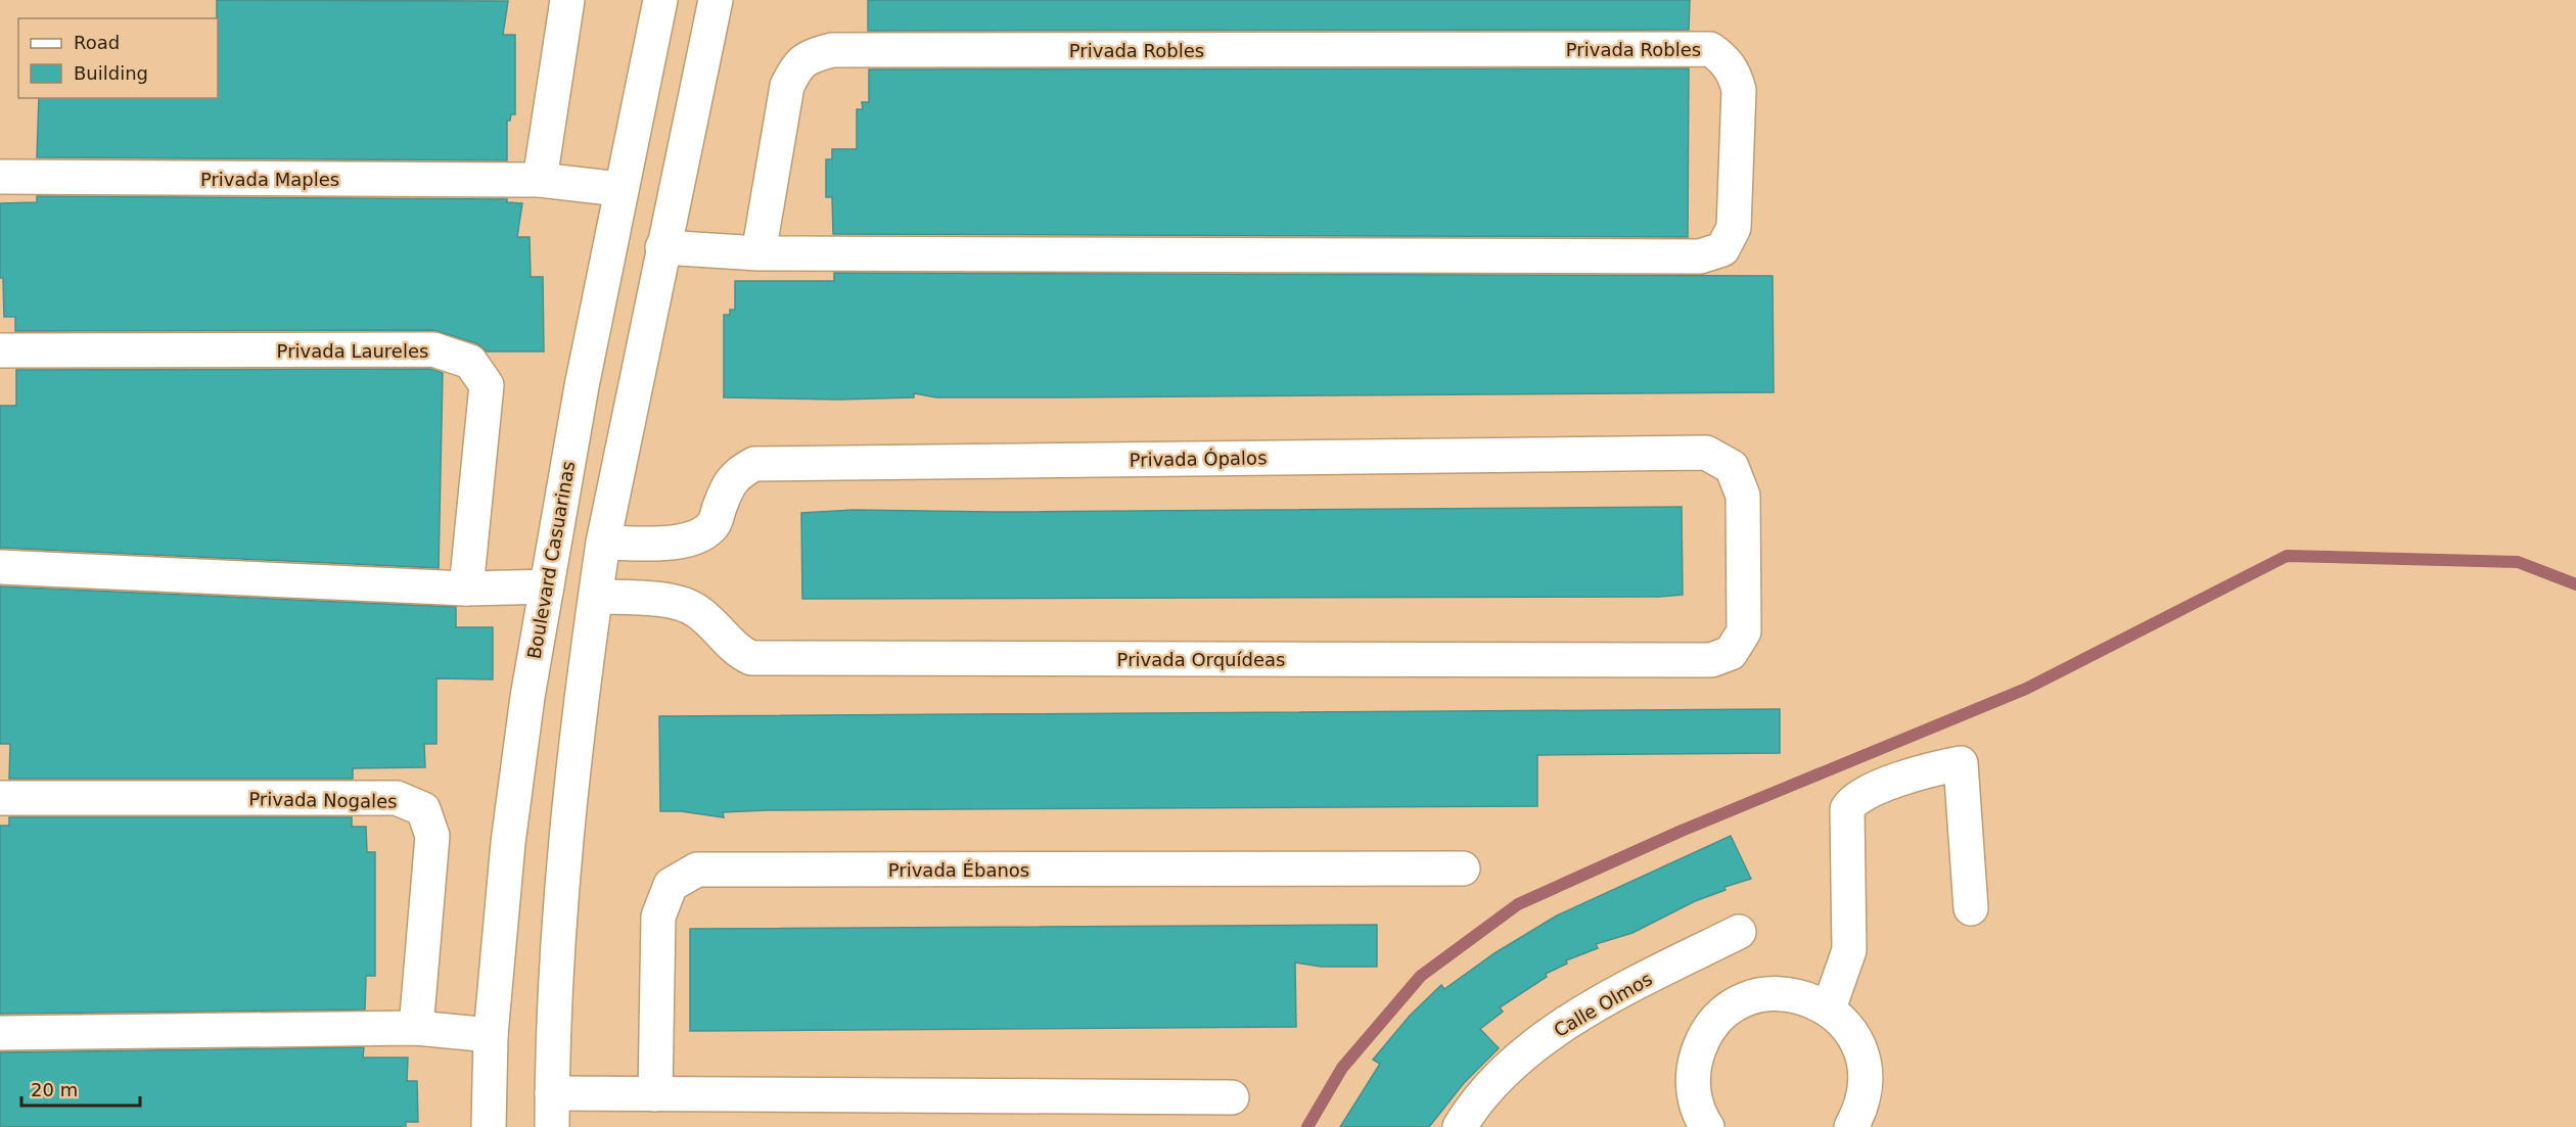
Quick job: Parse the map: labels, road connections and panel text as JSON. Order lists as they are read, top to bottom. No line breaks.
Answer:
{"streets":{"street":["Privada Robles","Privada Maples","Privada Laureles","Privada Ópalos","Boulevard Casuarinas","Privada Orquídeas","Privada Nogales","Privada Ébanos","Calle Olmos"]},"crossings":[["Privada Maples","Boulevard Casuarinas"],["Privada Ópalos","Privada Orquídeas"]],"legend":["Road","Building"],"scale_bar":"20 m"}
